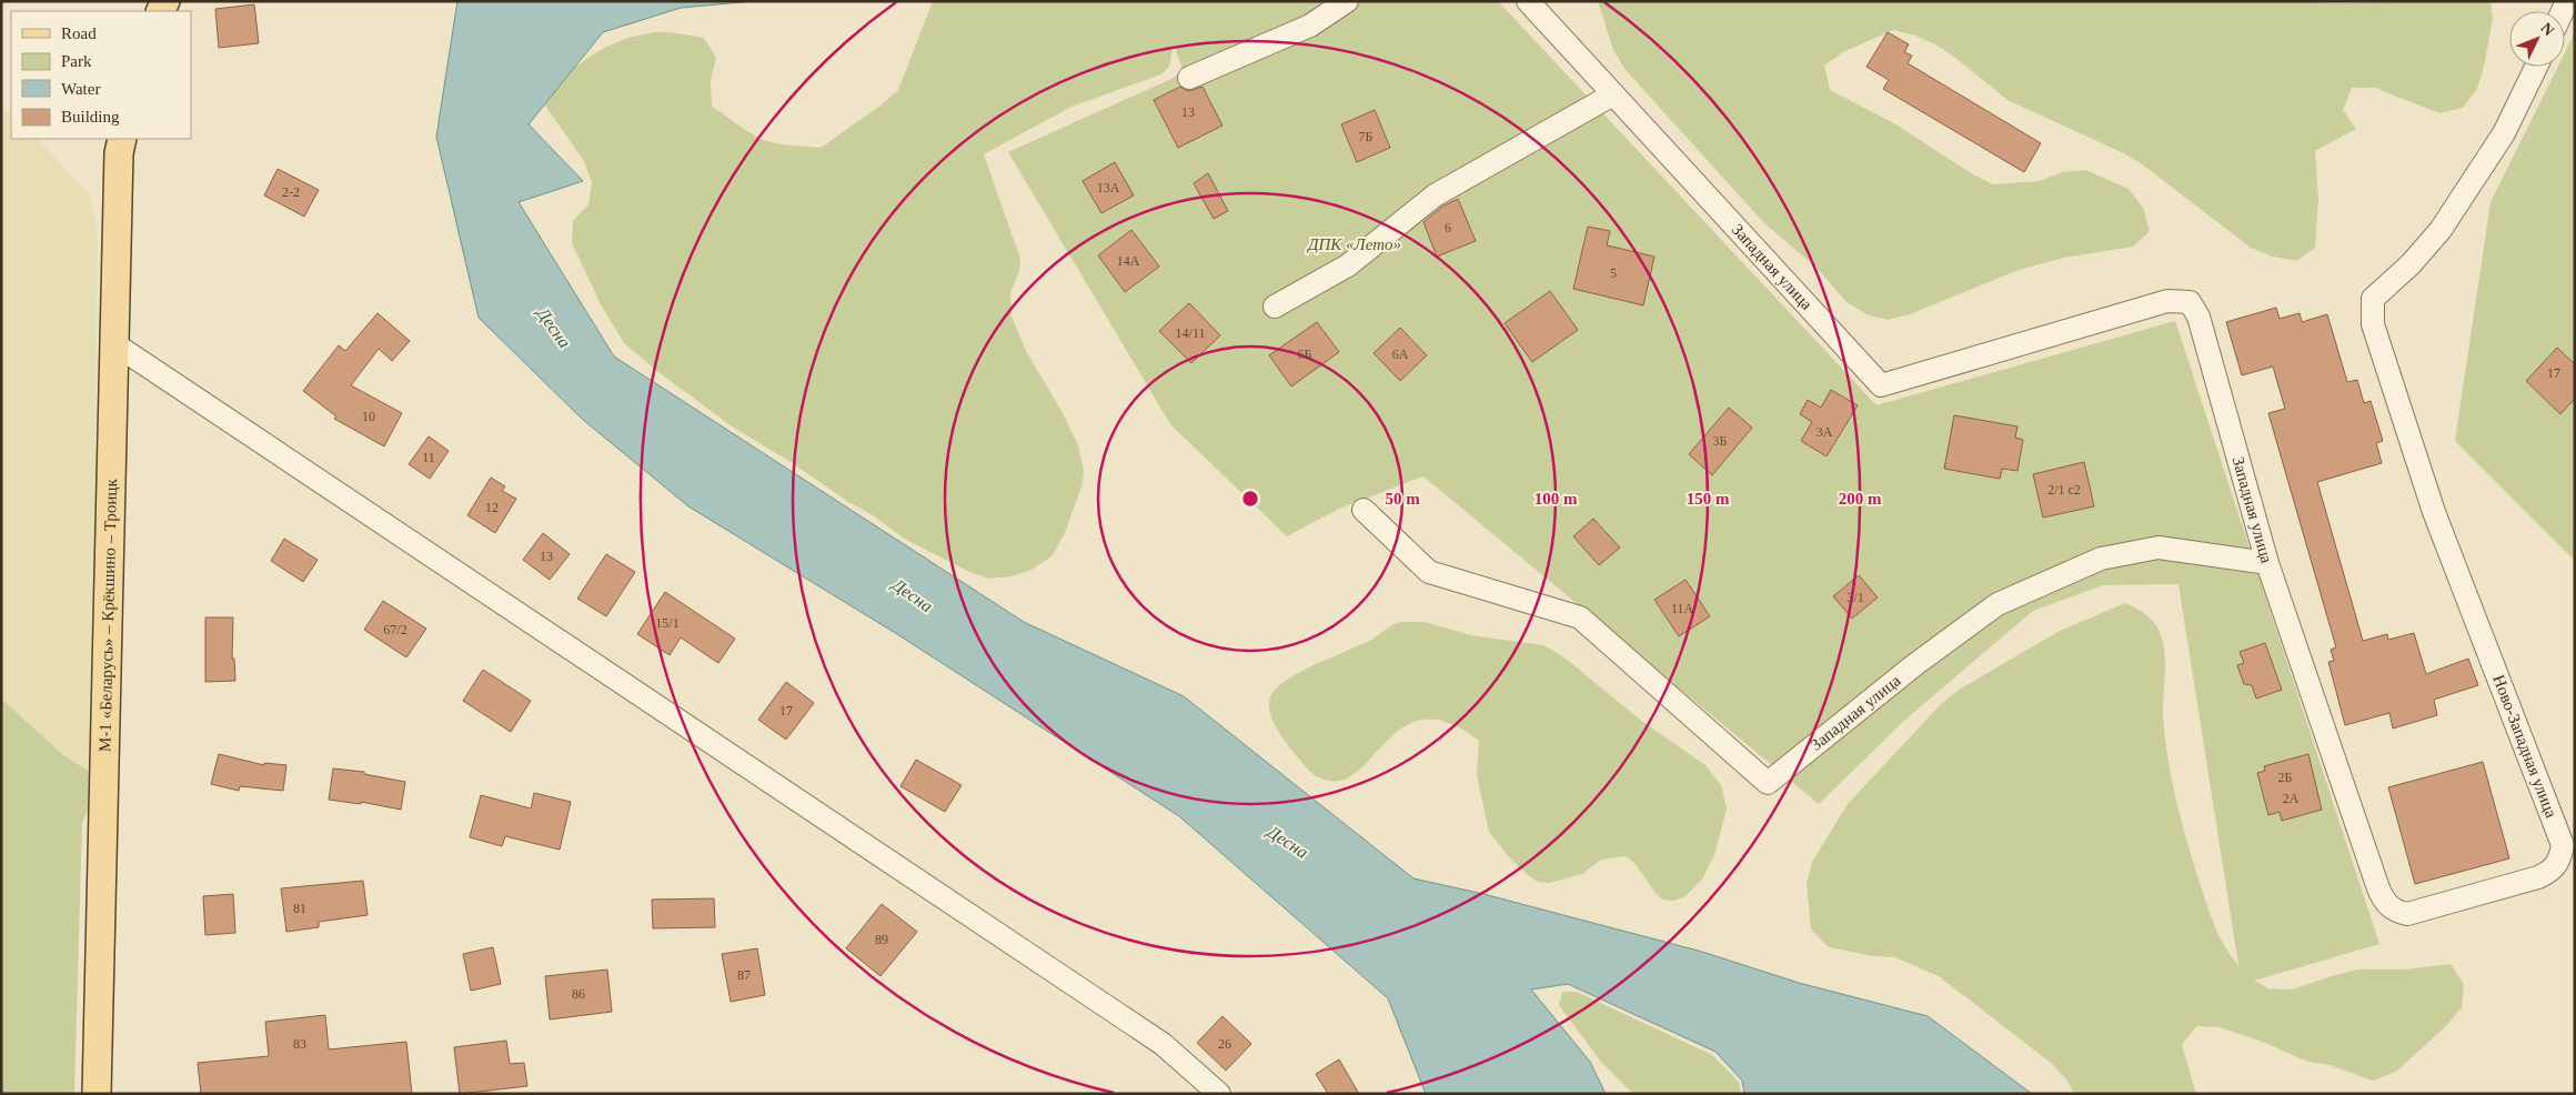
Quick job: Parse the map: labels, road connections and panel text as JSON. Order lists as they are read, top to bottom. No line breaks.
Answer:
{"streets":{"main road":["М-1 «Беларусь» – Крёкшино – Троицк"],"street":["Западная улица","Ново-Западная улица"]},"crossings":[["Западная улица","Ново-Западная улица"]],"water":["Десна"],"parks":["ДПК «Лето»"],"house_numbers":["13","7Б","13А","2-2","6","14А","5","14/11","6Б","6А","17","10","3А","3Б","11","2/1 с2","12","13","3/1","11А","15/1","67/2","17","2Б","2А","81","89","87","86","83","26"],"legend":["Road","Park","Water","Building"],"north":"top right","rings":["50 m","100 m","150 m","200 m"]}
